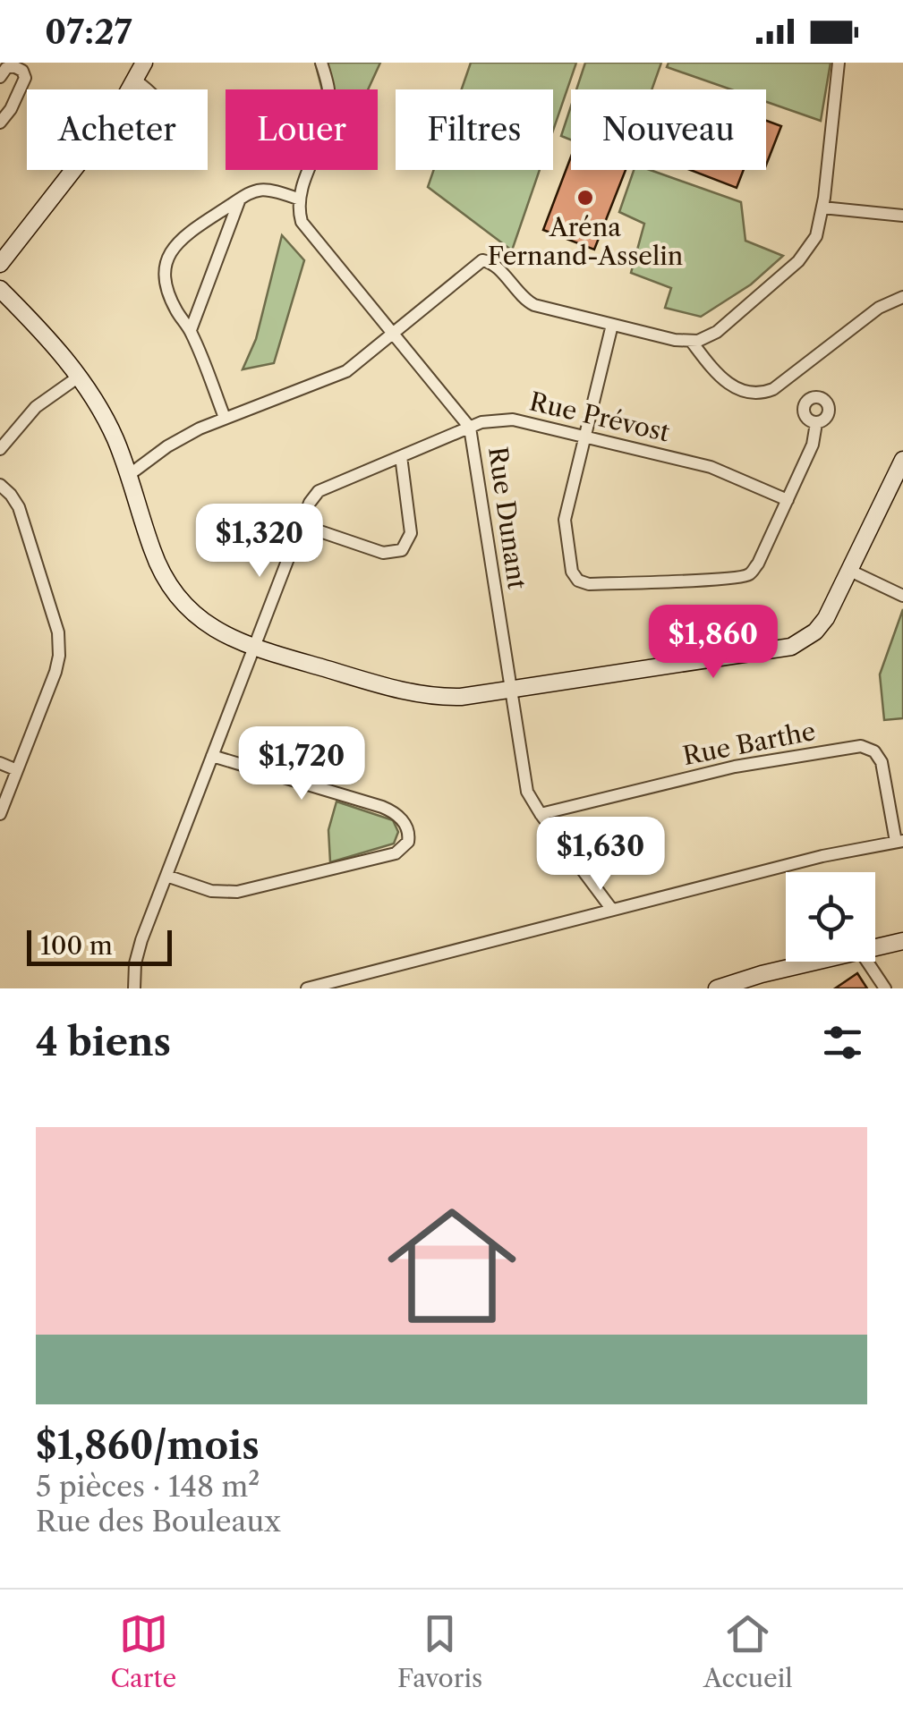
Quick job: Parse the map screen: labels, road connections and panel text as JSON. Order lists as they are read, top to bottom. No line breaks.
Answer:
{"streets":{"street":["Rue Prévost","Rue Dunant","Rue Barthe"]},"crossings":[["Rue Prévost","Rue Dunant"],["Rue Dunant","Rue Barthe"]],"places":["Aréna Fernand-Asselin"],"scale_bar":"100 m","page":{"status":"07:27","chip":["Acheter","Louer","Filtres","Nouveau"],"price":["$1,320","$1,860","$1,720","$1,630"],"scale":"100 m","heading":"4 biens","list":[{"name":"$1,860/mois","note":"5 pièces · 148 m² · Rue des Bouleaux"}],"tabs":["Carte","Favoris","Accueil"]}}
